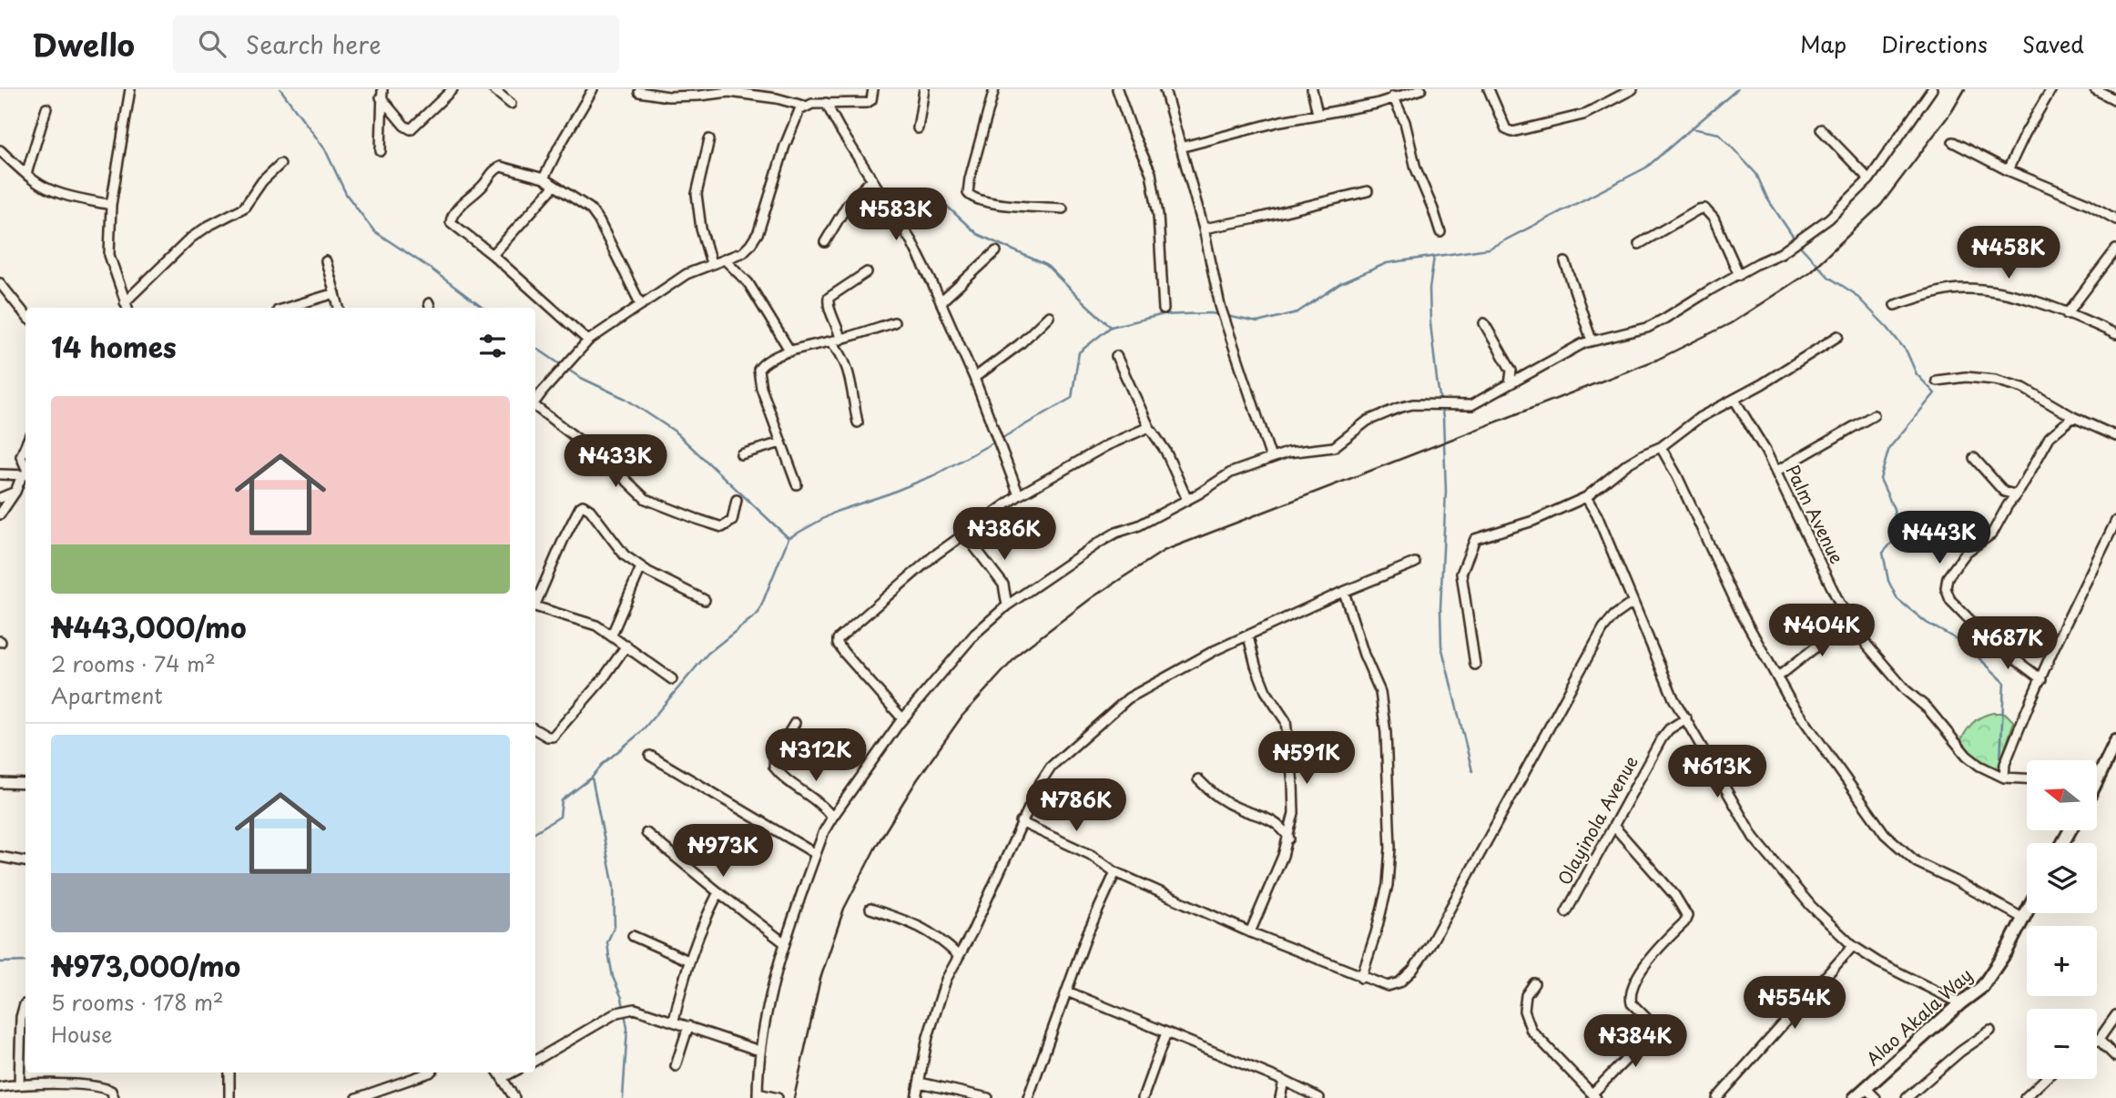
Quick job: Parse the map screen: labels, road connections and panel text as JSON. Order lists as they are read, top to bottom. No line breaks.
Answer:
{"streets":{"street":["Palm Avenue","Olayinola Avenue","Alao Akala Way"]},"north":"left","page":{"header":"Dwello","search":"Search here","nav":["Map","Directions","Saved"],"price":["₦583K","₦458K","₦433K","₦386K","₦443K","₦404K","₦687K","₦312K","₦591K","₦613K","₦786K","₦973K","₦554K","₦384K"],"heading":"14 homes","list":[{"name":"₦443,000/mo","note":"2 rooms · 74 m² · Apartment"},{"name":"₦973,000/mo","note":"5 rooms · 178 m² · House"}],"map_buttons":["+","−"]}}
